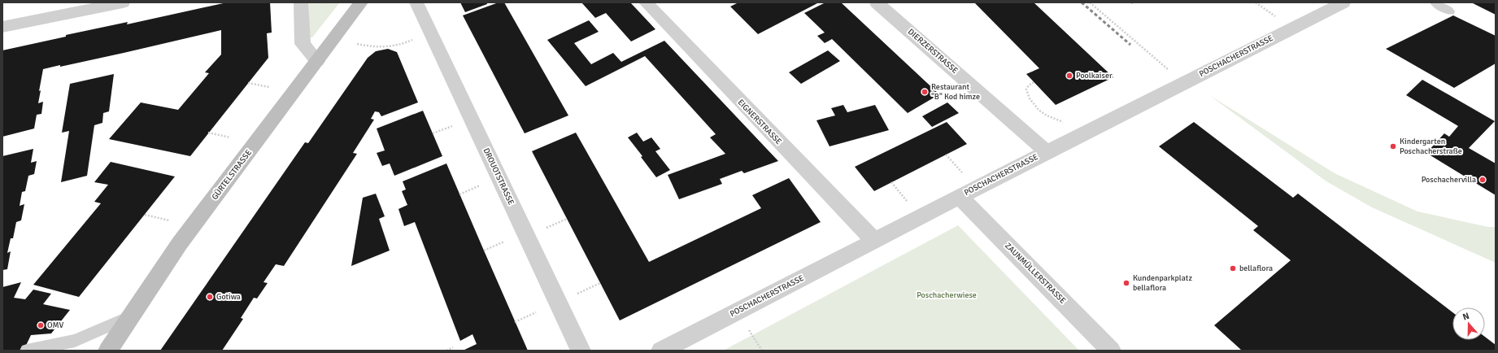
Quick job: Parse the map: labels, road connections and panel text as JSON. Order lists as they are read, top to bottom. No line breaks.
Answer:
{"streets":{"main road":["GÜRTELSTRASSE"],"street":["DIERZERSTRASSE","POSCHACHERSTRASSE","EIGNERSTRASSE","DROUOTSTRASSE","ZAUNMÜLLERSTRASSE"]},"crossings":[["DIERZERSTRASSE","POSCHACHERSTRASSE"],["POSCHACHERSTRASSE","EIGNERSTRASSE"],["POSCHACHERSTRASSE","ZAUNMÜLLERSTRASSE"]],"parks":["Poschacherwiese"],"places":["Poolkaiser","Restaurant \"B\" Kod himze","Kindergarten Poschacherstraße","Poschachervilla","bellaflora","Kundenparkplatz bellaflora","Gotiwa","OMV"],"north":"top"}
